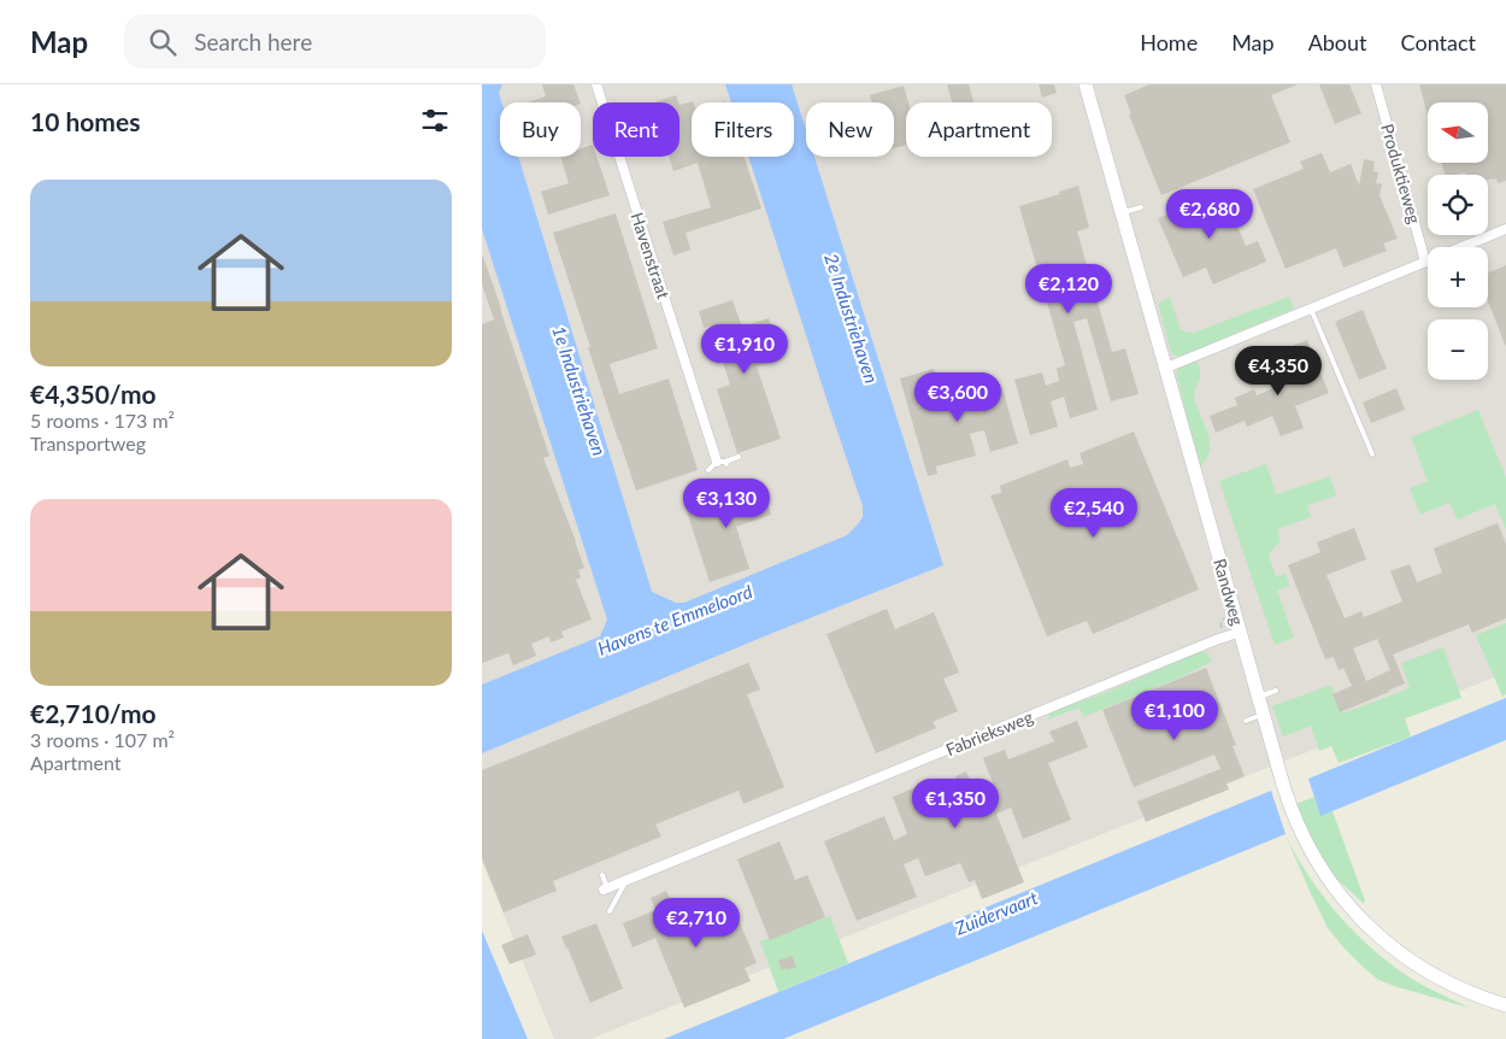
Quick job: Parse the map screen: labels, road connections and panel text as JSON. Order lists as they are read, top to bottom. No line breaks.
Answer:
{"streets":{"street":["Produktieweg","Havenstraat","Randweg","Fabrieksweg"]},"crossings":[["Randweg","Fabrieksweg"]],"water":["2e Industriehaven","1e Industriehaven","Havens te Emmeloord","Zuidervaart"],"north":"left","page":{"header":"Map","search":"Search here","nav":["Home","Map","About","Contact"],"heading":"10 homes","map_buttons":["+","−"],"chip":["Buy","Rent","Filters","New","Apartment"],"list":[{"name":"€4,350/mo","note":"5 rooms · 173 m² · Transportweg"},{"name":"€2,710/mo","note":"3 rooms · 107 m² · Apartment"}],"price":["€2,680","€2,120","€1,910","€4,350","€3,600","€3,130","€2,540","€1,100","€1,350","€2,710"]}}
